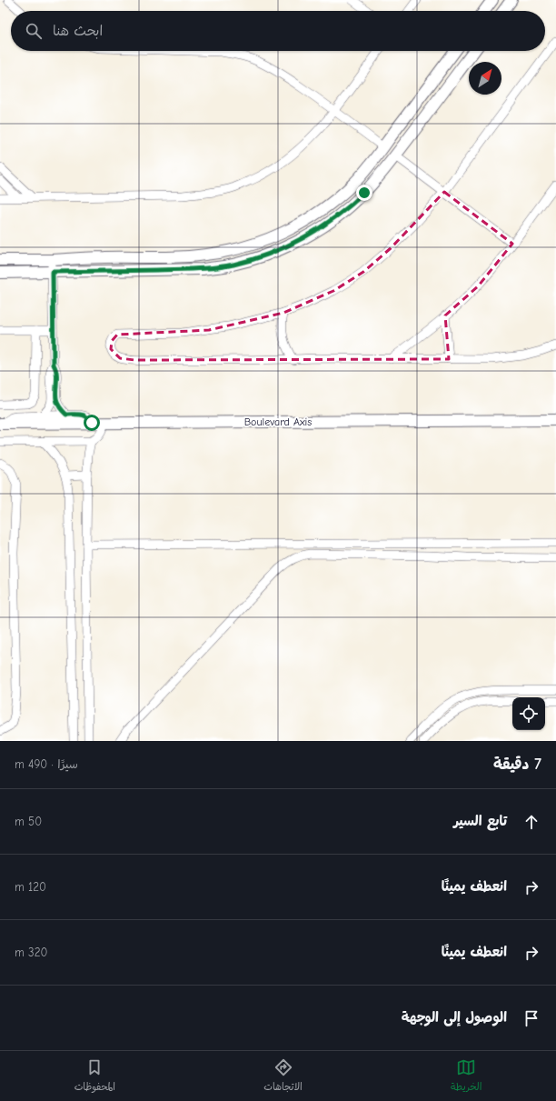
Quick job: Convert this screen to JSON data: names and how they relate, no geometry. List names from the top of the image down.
{
  "streets": {
    "street": ["Boulevard Axis"]
  },
  "north": "top right",
  "page": {
    "search": "ابحث هنا",
    "heading": ["7 دقيقة", "سيرًا · 490 m"],
    "list": [
      ["تابع السير", "50 m"],
      ["انعطف يمينًا", "120 m"],
      ["انعطف يمينًا", "320 m"],
      "الوصول إلى الوجهة"
    ],
    "nav": ["الخريطة", "الاتجاهات", "المحفوظات"]
  }
}
